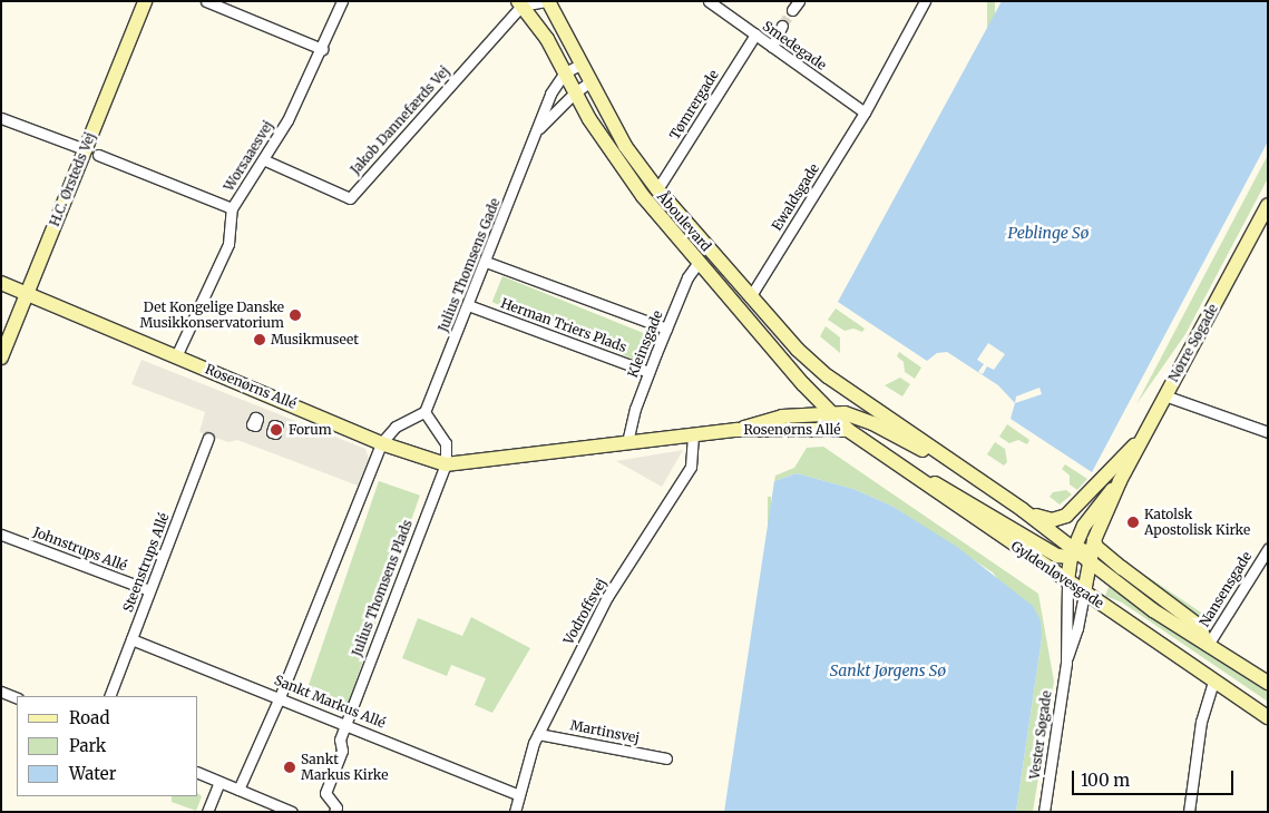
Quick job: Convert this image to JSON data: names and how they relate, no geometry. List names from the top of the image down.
{
  "streets": {
    "street": [
      "Smedegade",
      "Tømrergade",
      "Jakob Dannefærds Vej",
      "Worsaaesvej",
      "H.C. Ørsteds Vej",
      "Ewaldsgade",
      "Åboulevard",
      "Julius Thomsens Gade",
      "Herman Triers Plads",
      "Nørre Søgade",
      "Kleinsgade",
      "Rosenørns Allé",
      "Johnstrups Allé",
      "Steenstrups Allé",
      "Gyldenløvesgade",
      "Julius Thomsens Plads",
      "Nansensgade",
      "Vodroffsvej",
      "Sankt Markus Allé",
      "Martinsvej",
      "Vester Søgade"
    ]
  },
  "crossings": [
    ["Smedegade", "Tømrergade"],
    ["Smedegade", "Ewaldsgade"],
    ["Tømrergade", "Åboulevard"],
    ["Jakob Dannefærds Vej", "Worsaaesvej"],
    ["Jakob Dannefærds Vej", "Åboulevard"],
    ["Worsaaesvej", "Rosenørns Allé"],
    ["H.C. Ørsteds Vej", "Rosenørns Allé"],
    ["Ewaldsgade", "Åboulevard"],
    ["Åboulevard", "Julius Thomsens Gade"],
    ["Åboulevard", "Kleinsgade"],
    ["Åboulevard", "Rosenørns Allé"],
    ["Åboulevard", "Gyldenløvesgade"],
    ["Julius Thomsens Gade", "Herman Triers Plads"],
    ["Herman Triers Plads", "Kleinsgade"],
    ["Nørre Søgade", "Gyldenløvesgade"],
    ["Kleinsgade", "Rosenørns Allé"],
    ["Rosenørns Allé", "Gyldenløvesgade"],
    ["Rosenørns Allé", "Julius Thomsens Plads"],
    ["Rosenørns Allé", "Vodroffsvej"],
    ["Johnstrups Allé", "Steenstrups Allé"],
    ["Steenstrups Allé", "Sankt Markus Allé"],
    ["Gyldenløvesgade", "Nansensgade"],
    ["Gyldenløvesgade", "Vester Søgade"],
    ["Julius Thomsens Plads", "Sankt Markus Allé"],
    ["Vodroffsvej", "Sankt Markus Allé"],
    ["Vodroffsvej", "Martinsvej"]
  ],
  "water": ["Peblinge Sø", "Sankt Jørgens Sø"],
  "places": [
    "Det Kongelige Danske Musikkonservatorium",
    "Musikmuseet",
    "Forum",
    "Katolsk Apostolisk Kirke",
    "Sankt Markus Kirke"
  ],
  "legend": ["Road", "Park", "Water"],
  "scale_bar": "100 m"
}
